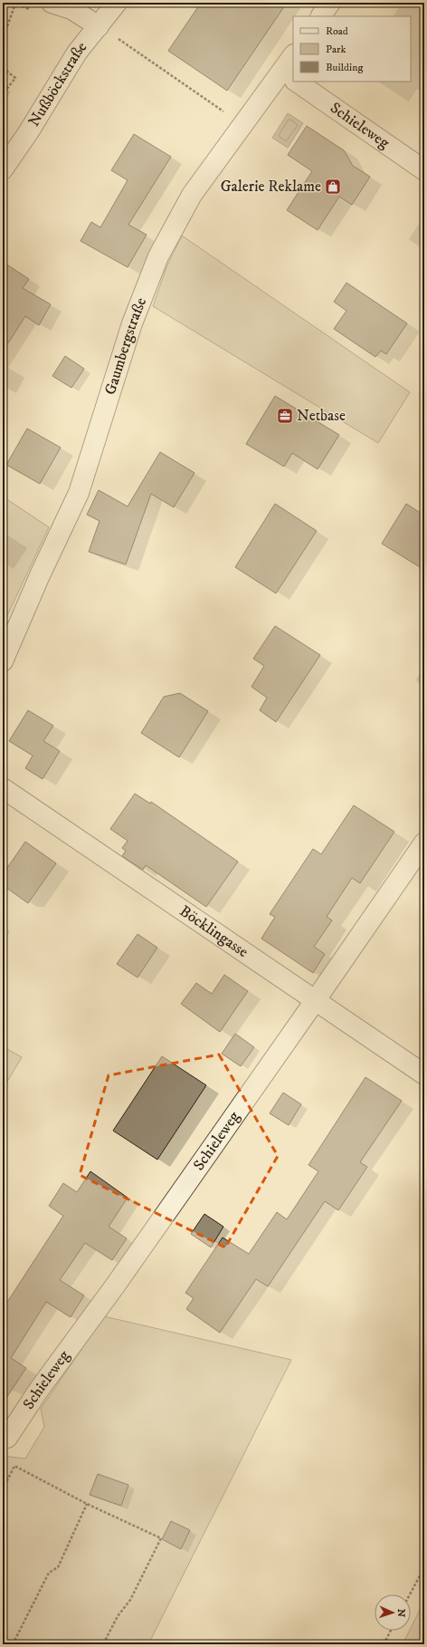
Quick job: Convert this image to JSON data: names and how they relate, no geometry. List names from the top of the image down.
{
  "streets": {
    "street": [
      "Nußböckstraße",
      "Schieleweg",
      "Gaumbergstraße",
      "Böcklingasse"
    ]
  },
  "crossings": [
    ["Schieleweg", "Böcklingasse"]
  ],
  "places": {
    "shop": ["Galerie Reklame"],
    "office": ["Netbase"]
  },
  "legend": ["Road", "Park", "Building"],
  "north": "right"
}
